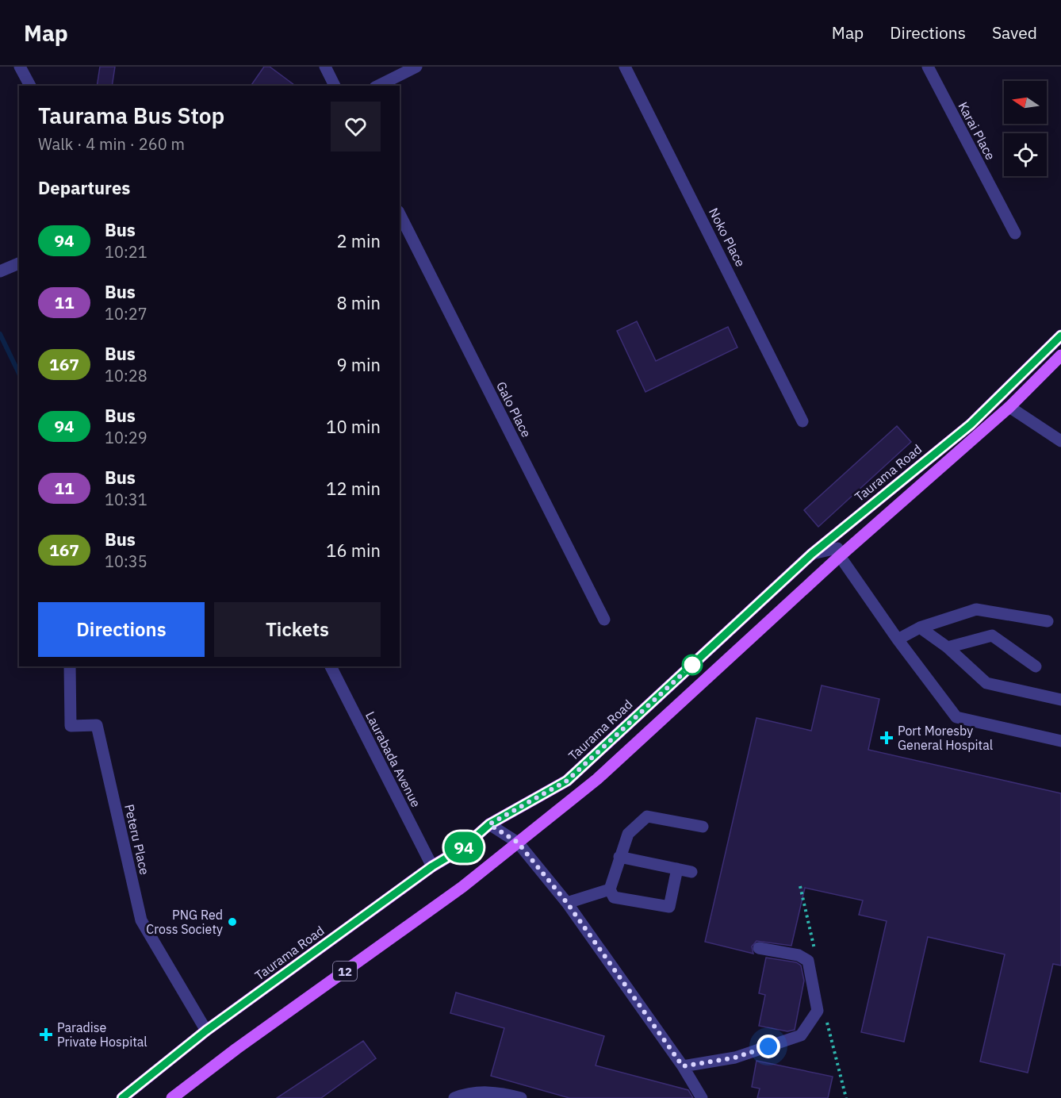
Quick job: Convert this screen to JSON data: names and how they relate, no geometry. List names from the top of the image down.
{
  "streets": {
    "main road": ["Taurama Road", "12"],
    "street": [
      "Karai Place",
      "Noko Place",
      "Galo Place",
      "Laurabada Avenue",
      "Peteru Place"
    ]
  },
  "crossings": [
    ["Taurama Road", "Laurabada Avenue"],
    ["Taurama Road", "Peteru Place"]
  ],
  "places": {
    "health": ["Port Moresby General Hospital", "Paradise Private Hospital"],
    "other": ["PNG Red Cross Society"]
  },
  "lines": ["bus line 94"],
  "north": "left",
  "page": {
    "header": "Map",
    "nav": ["Map", "Directions", "Saved"],
    "on_map": "94",
    "heading": [
      ["Taurama Bus Stop", "Walk · 4 min · 260 m"],
      "Departures"
    ],
    "list": [
      {
        "mark": "94",
        "name": "Bus",
        "note": "10:21",
        "value": "2 min"
      },
      {
        "mark": "11",
        "name": "Bus",
        "note": "10:27",
        "value": "8 min"
      },
      {
        "mark": "167",
        "name": "Bus",
        "note": "10:28",
        "value": "9 min"
      },
      {
        "mark": "94",
        "name": "Bus",
        "note": "10:29",
        "value": "10 min"
      },
      {
        "mark": "11",
        "name": "Bus",
        "note": "10:31",
        "value": "12 min"
      },
      {
        "mark": "167",
        "name": "Bus",
        "note": "10:35",
        "value": "16 min"
      }
    ],
    "buttons": ["Directions", "Tickets"]
  }
}
